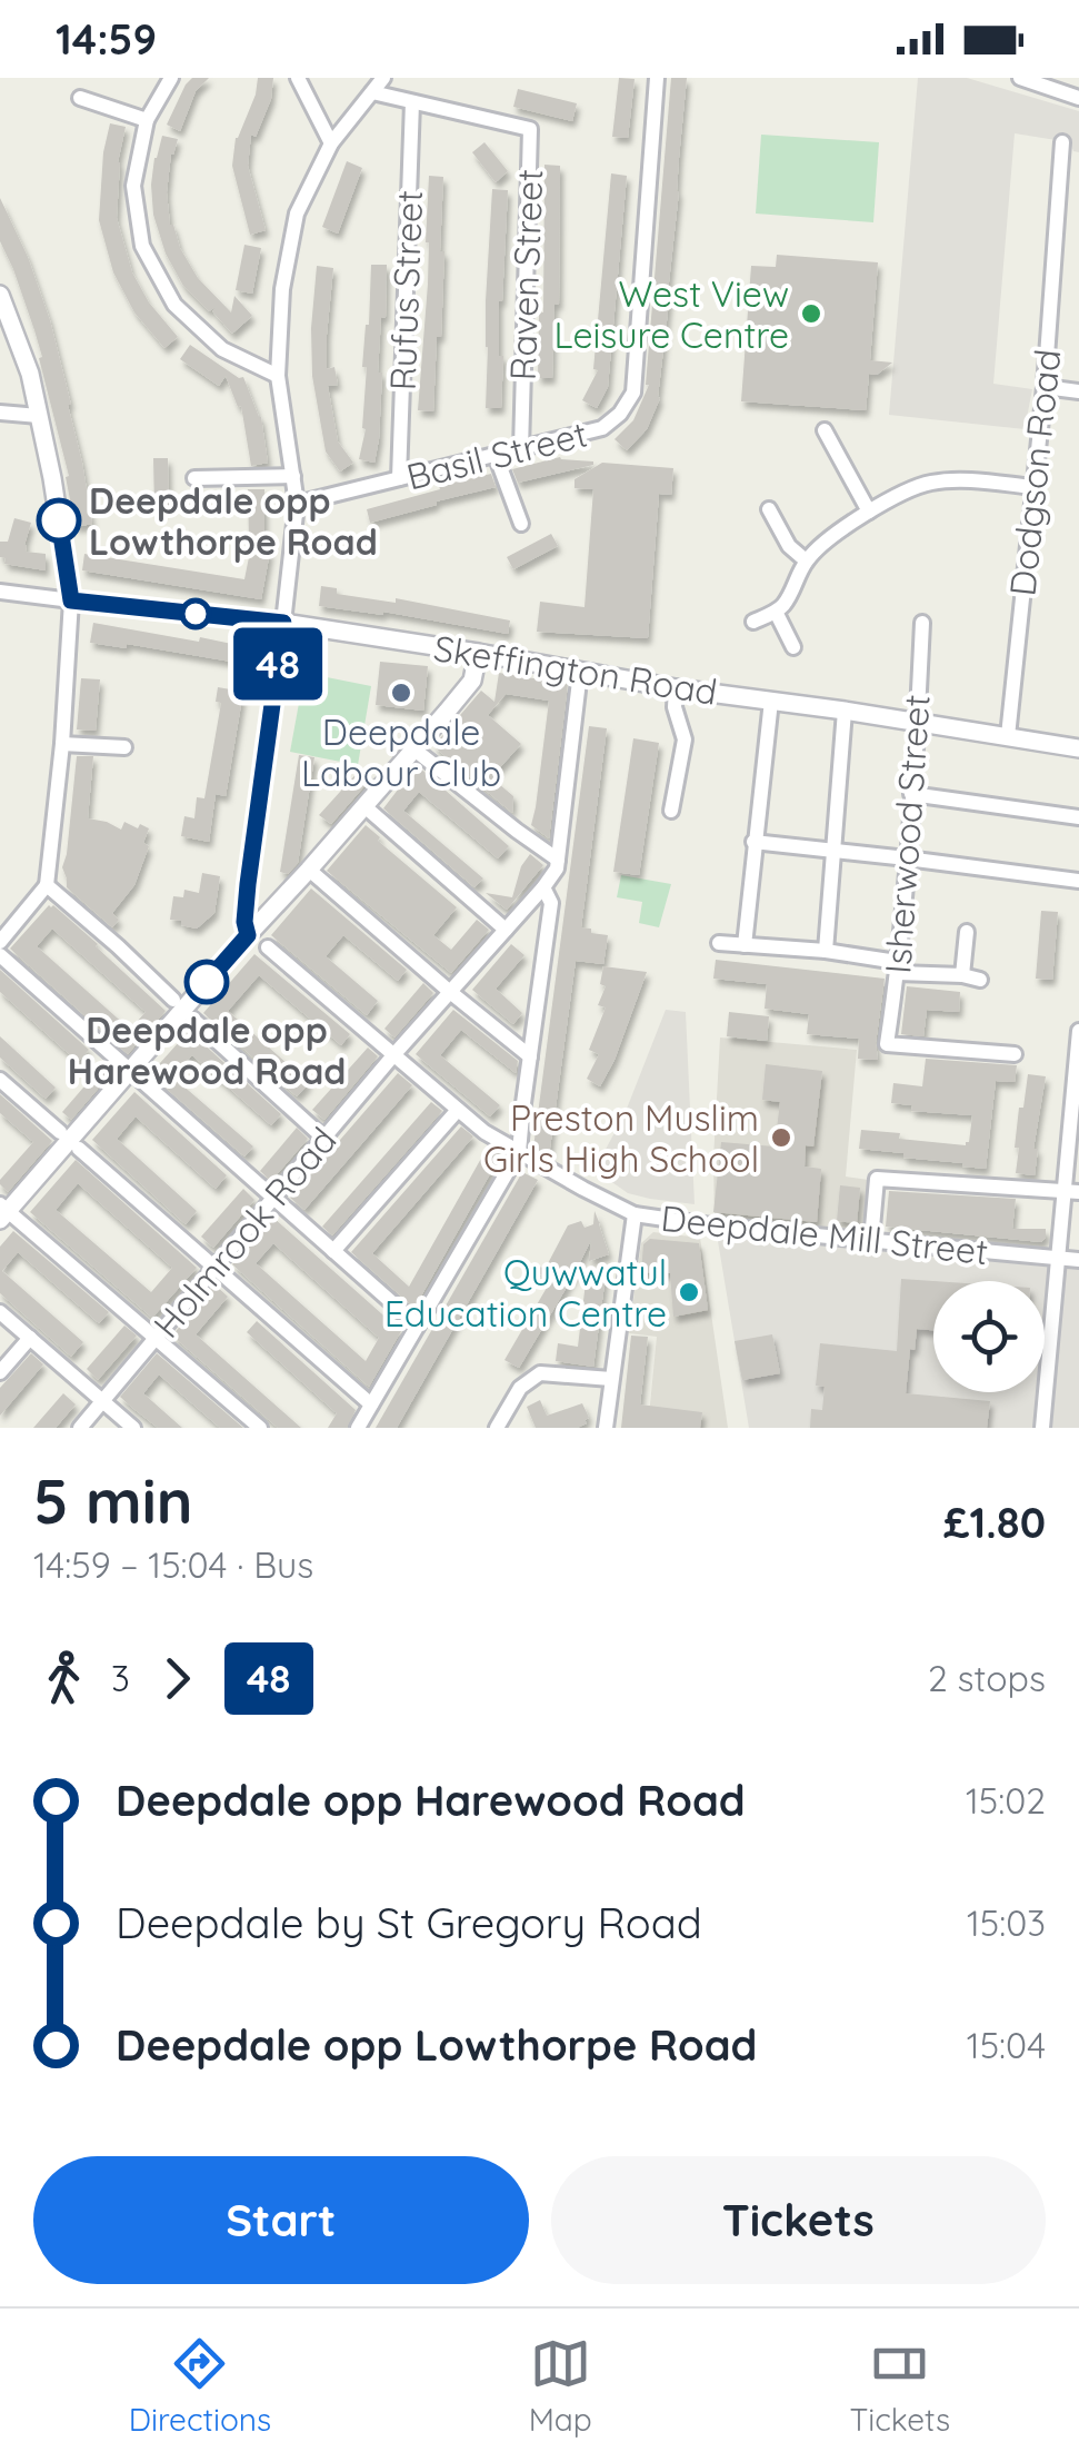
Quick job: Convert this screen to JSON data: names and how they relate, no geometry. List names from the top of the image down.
{
  "streets": {
    "street": [
      "Raven Street",
      "Rufus Street",
      "Basil Street",
      "Dodgson Road",
      "Skeffington Road",
      "Isherwood Street",
      "Holmrook Road",
      "Deepdale Mill Street"
    ]
  },
  "crossings": [
    ["Raven Street", "Rufus Street"],
    ["Raven Street", "Basil Street"],
    ["Rufus Street", "Basil Street"],
    ["Dodgson Road", "Skeffington Road"],
    ["Skeffington Road", "Isherwood Street"],
    ["Holmrook Road", "Deepdale Mill Street"]
  ],
  "places": [
    "West View Leisure Centre",
    "Deepdale opp Lowthorpe Road",
    "Deepdale Labour Club",
    "Deepdale opp Harewood Road",
    "Preston Muslim Girls High School",
    "Quwwatul Education Centre"
  ],
  "lines": ["bus line 48"],
  "page": {
    "status": "14:59",
    "on_map": "48",
    "heading": ["5 min", "14:59 – 15:04 · Bus", "£1.80"],
    "legs": ["3", "48", "2 stops"],
    "list": [
      {
        "name": "Deepdale opp Harewood Road",
        "value": "15:02"
      },
      {
        "name": "Deepdale by St Gregory Road",
        "value": "15:03"
      },
      {
        "name": "Deepdale opp Lowthorpe Road",
        "value": "15:04"
      }
    ],
    "buttons": ["Start", "Tickets"],
    "tabs": ["Directions", "Map", "Tickets"]
  }
}
